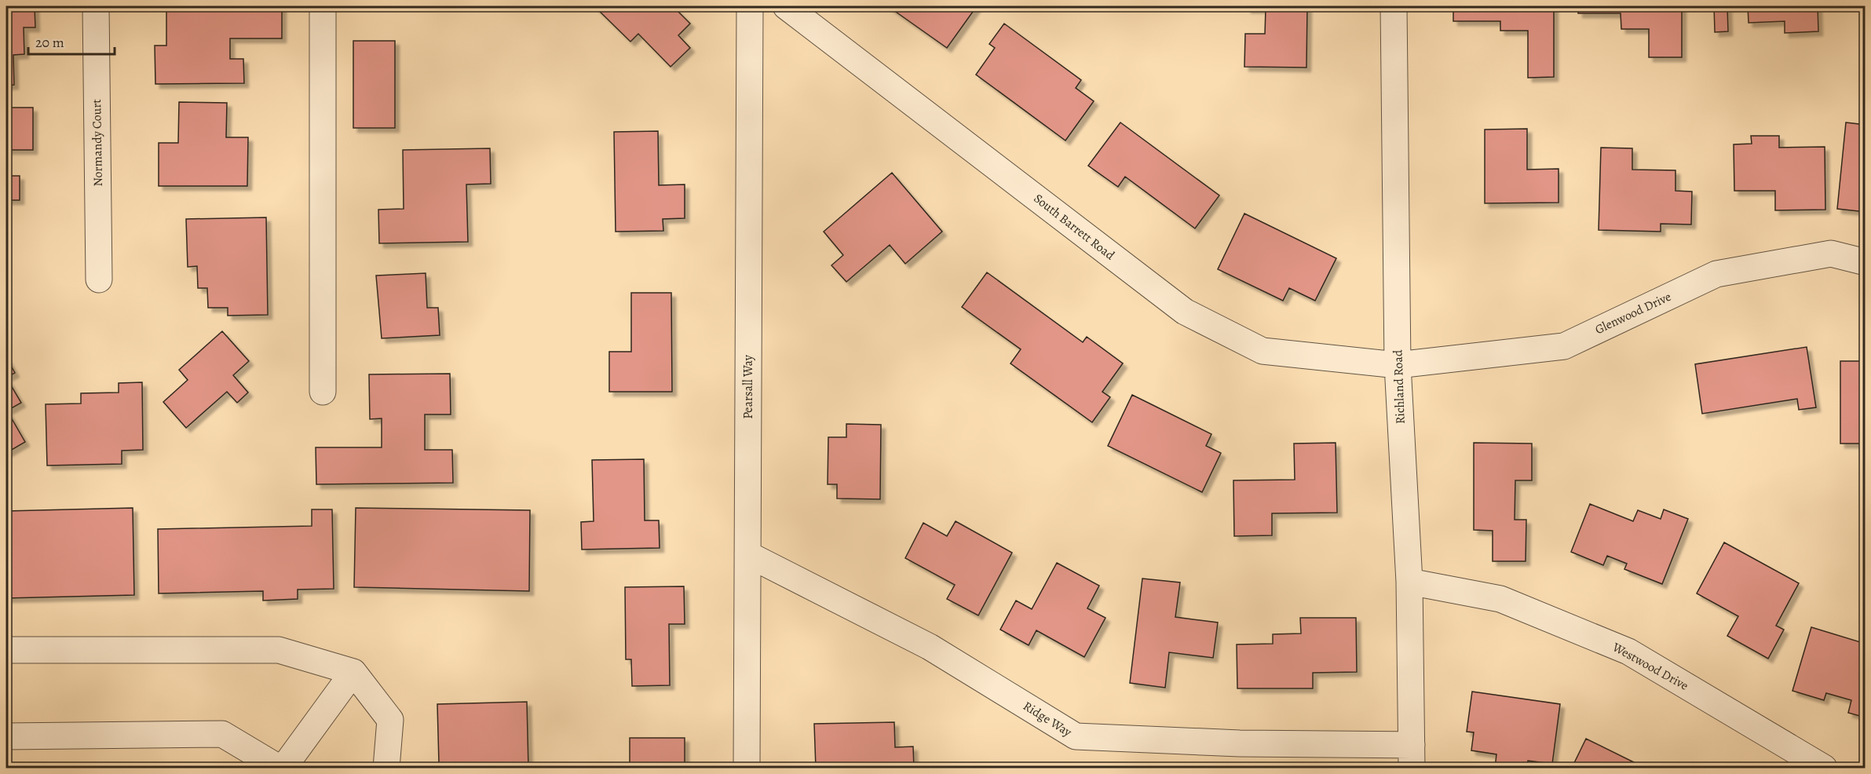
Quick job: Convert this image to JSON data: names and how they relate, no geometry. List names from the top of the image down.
{
  "streets": {
    "street": [
      "Normandy Court",
      "South Barrett Road",
      "Glenwood Drive",
      "Pearsall Way",
      "Richland Road",
      "Westwood Drive",
      "Ridge Way"
    ]
  },
  "crossings": [
    ["South Barrett Road", "Glenwood Drive"],
    ["South Barrett Road", "Richland Road"],
    ["Glenwood Drive", "Richland Road"],
    ["Pearsall Way", "Ridge Way"],
    ["Richland Road", "Westwood Drive"],
    ["Richland Road", "Ridge Way"]
  ],
  "scale_bar": "20 m"
}
